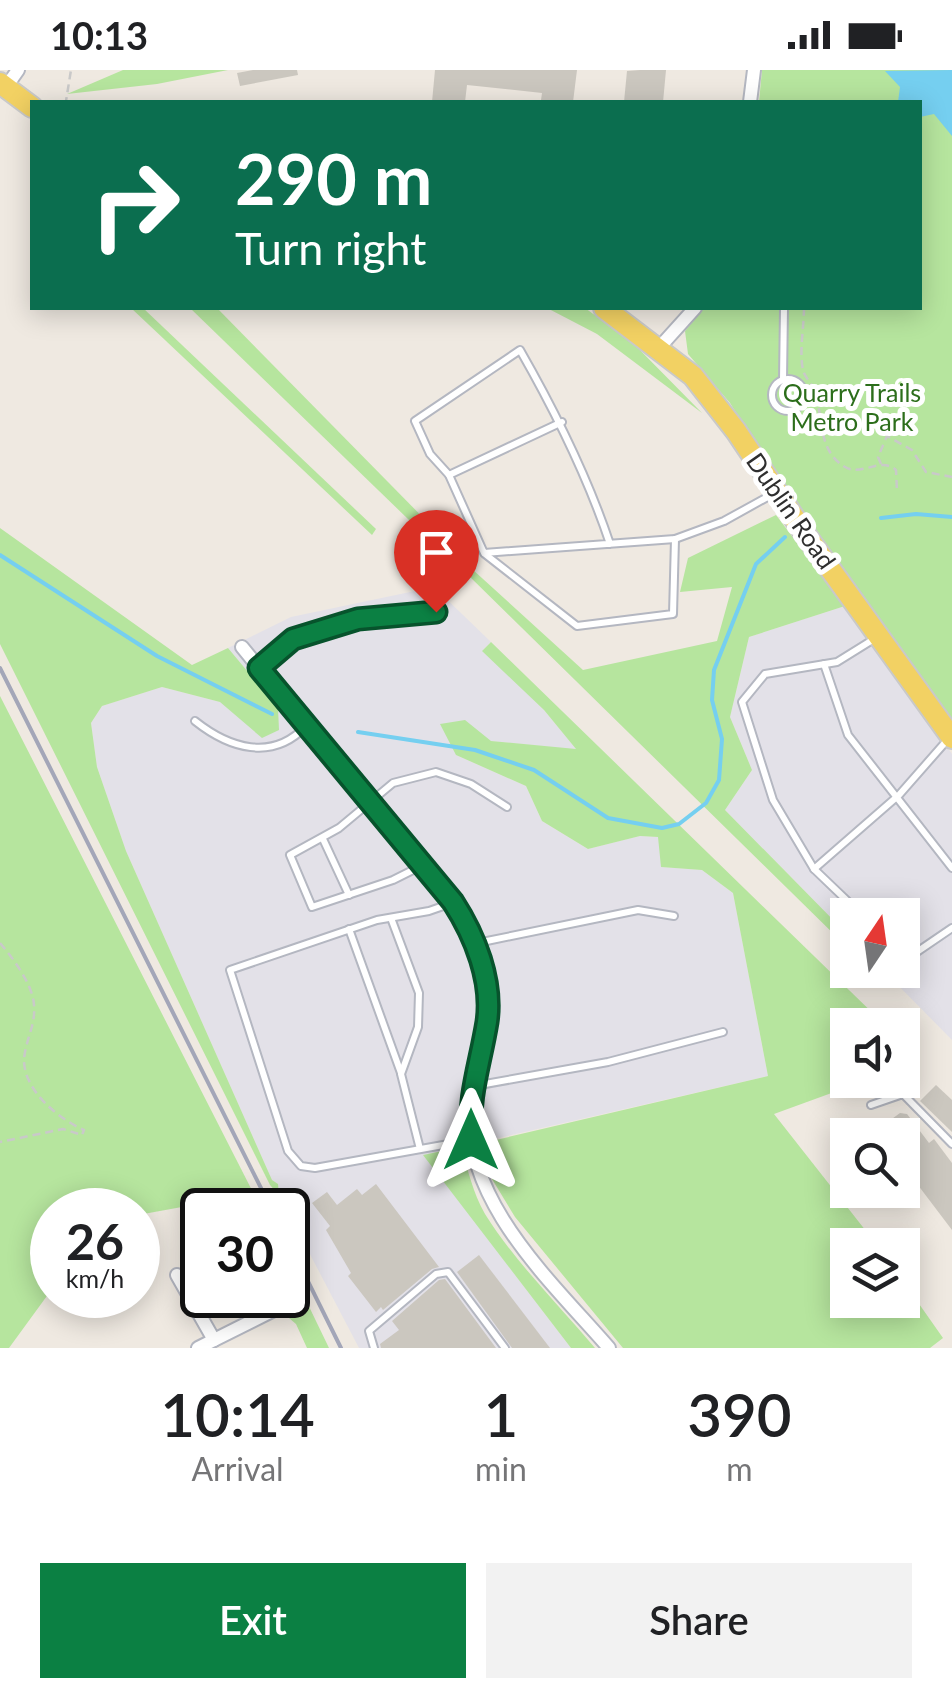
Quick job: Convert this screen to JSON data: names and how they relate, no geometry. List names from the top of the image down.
{
  "streets": {
    "main road": ["Dublin Road"]
  },
  "parks": ["Quarry Trails Metro Park"],
  "north": "top",
  "page": {
    "status": "10:13",
    "turn": ["290 m", "Turn right"],
    "speed": "26 km/h",
    "limit": "30",
    "eta": [
      "10:14",
      "Arrival",
      "1",
      "min",
      "390",
      "m"
    ],
    "buttons": ["Exit", "Share"]
  }
}
